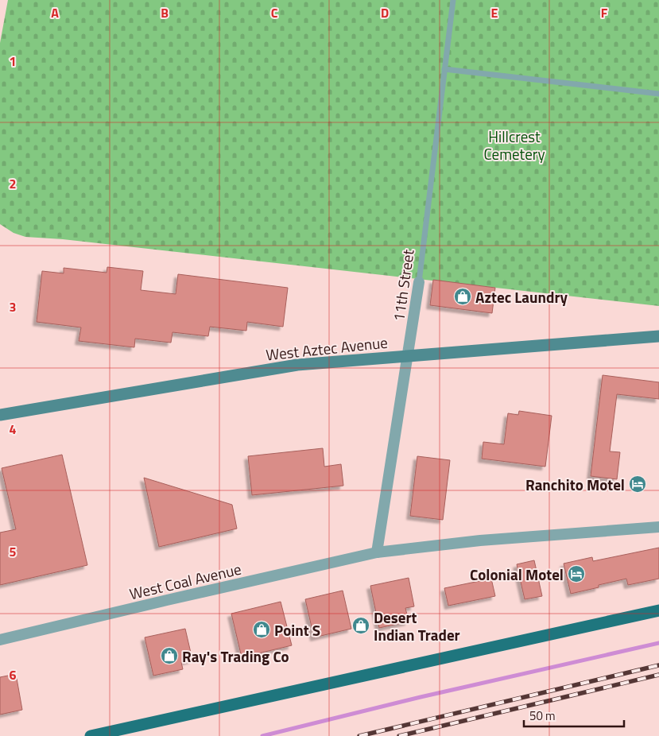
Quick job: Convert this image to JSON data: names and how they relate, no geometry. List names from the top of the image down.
{
  "streets": {
    "main road": ["West Aztec Avenue"],
    "street": ["11th Street", "West Coal Avenue"]
  },
  "crossings": [
    ["11th Street", "West Aztec Avenue"],
    ["11th Street", "West Coal Avenue"]
  ],
  "parks": ["Hillcrest Cemetery"],
  "places": {
    "shop": [
      "Aztec Laundry",
      "Desert Indian Trader",
      "Point S",
      "Ray's Trading Co"
    ],
    "hotel": ["Ranchito Motel", "Colonial Motel"]
  },
  "scale_bar": "50 m",
  "grid": {
    "columns": [
      "A",
      "B",
      "C",
      "D",
      "E",
      "F"
    ],
    "rows": [
      "1",
      "2",
      "3",
      "4",
      "5",
      "6"
    ]
  }
}
